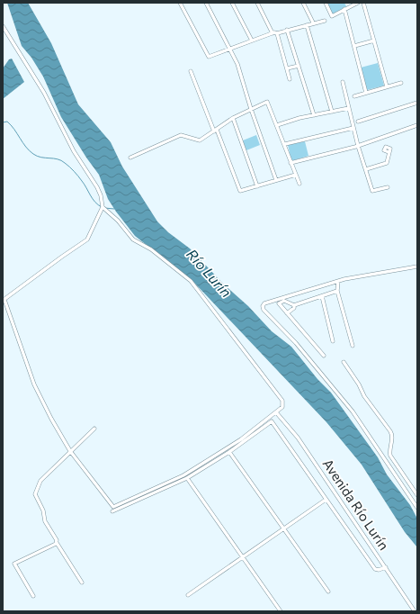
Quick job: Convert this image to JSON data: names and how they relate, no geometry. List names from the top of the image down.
{
  "streets": {
    "street": ["Avenida Río Lurín"]
  },
  "water": ["Río Lurín"]
}
